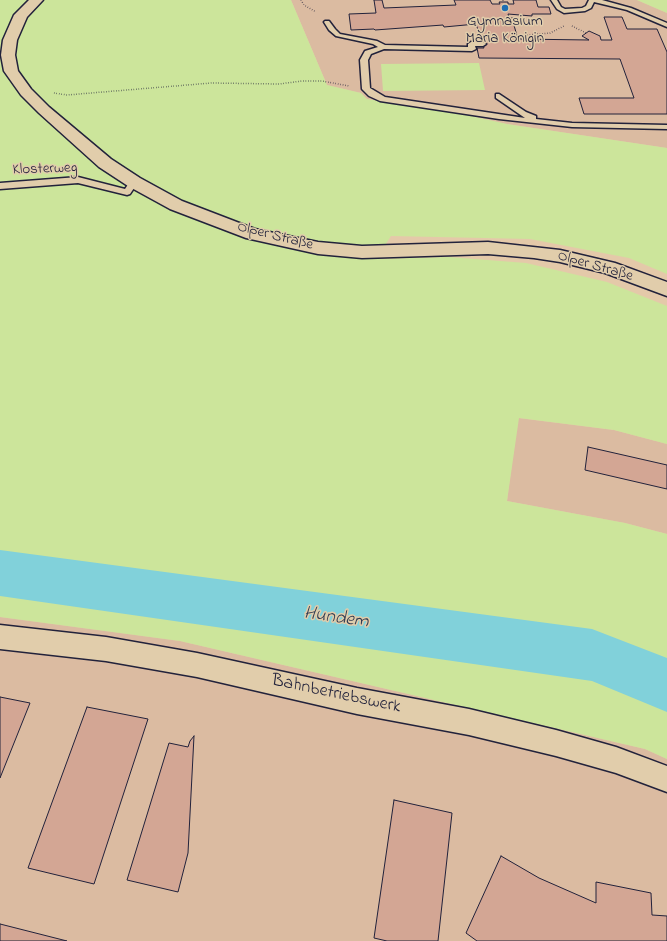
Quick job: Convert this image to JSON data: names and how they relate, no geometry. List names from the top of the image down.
{
  "streets": {
    "main road": ["Olper Straße"],
    "street": ["Bahnbetriebswerk"],
    "lane": ["Klosterweg"]
  },
  "crossings": [
    ["Klosterweg", "Olper Straße"]
  ],
  "water": ["Hundem"],
  "places": ["Gymnasium Maria Königin"]
}
